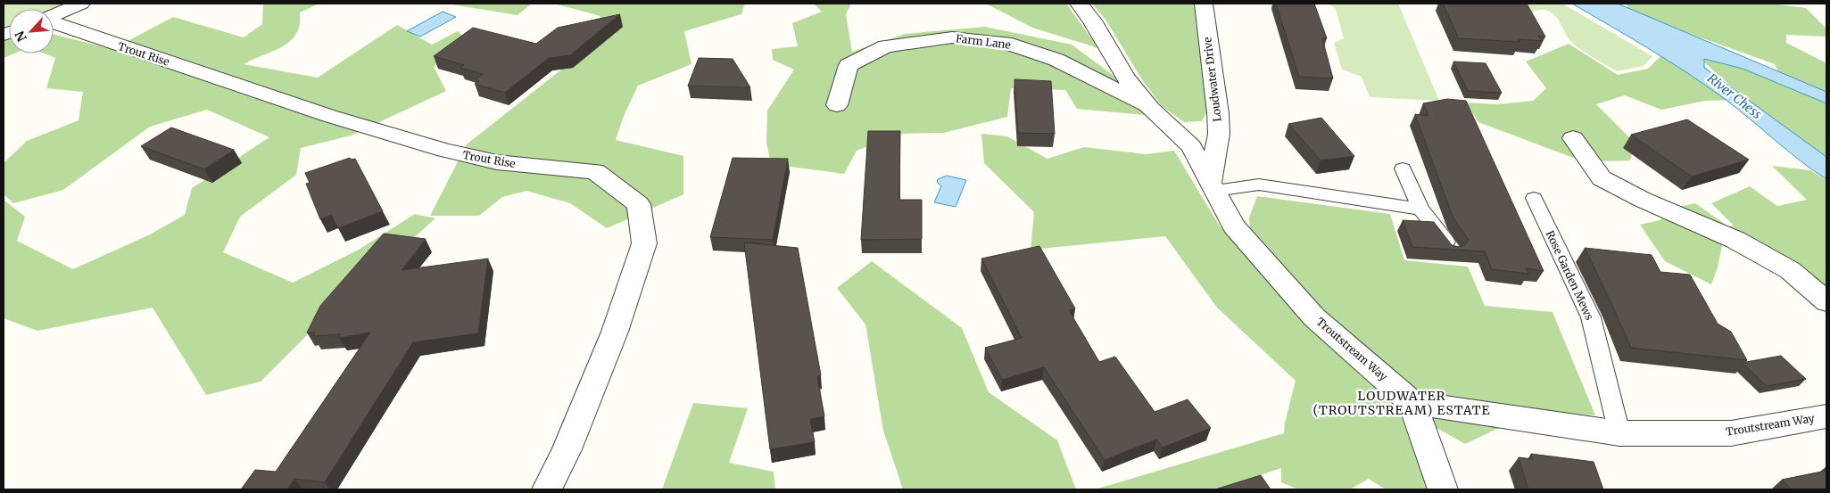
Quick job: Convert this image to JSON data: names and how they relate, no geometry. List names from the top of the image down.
{
  "streets": {
    "street": [
      "Farm Lane",
      "Trout Rise",
      "Loudwater Drive",
      "Troutstream Way"
    ],
    "lane": ["Rose Garden Mews"]
  },
  "crossings": [
    ["Farm Lane", "Troutstream Way"],
    ["Loudwater Drive", "Troutstream Way"],
    ["Rose Garden Mews", "Troutstream Way"]
  ],
  "districts": ["LOUDWATER (TROUTSTREAM) ESTATE"],
  "water": ["River Chess"],
  "north": "bottom left"
}
